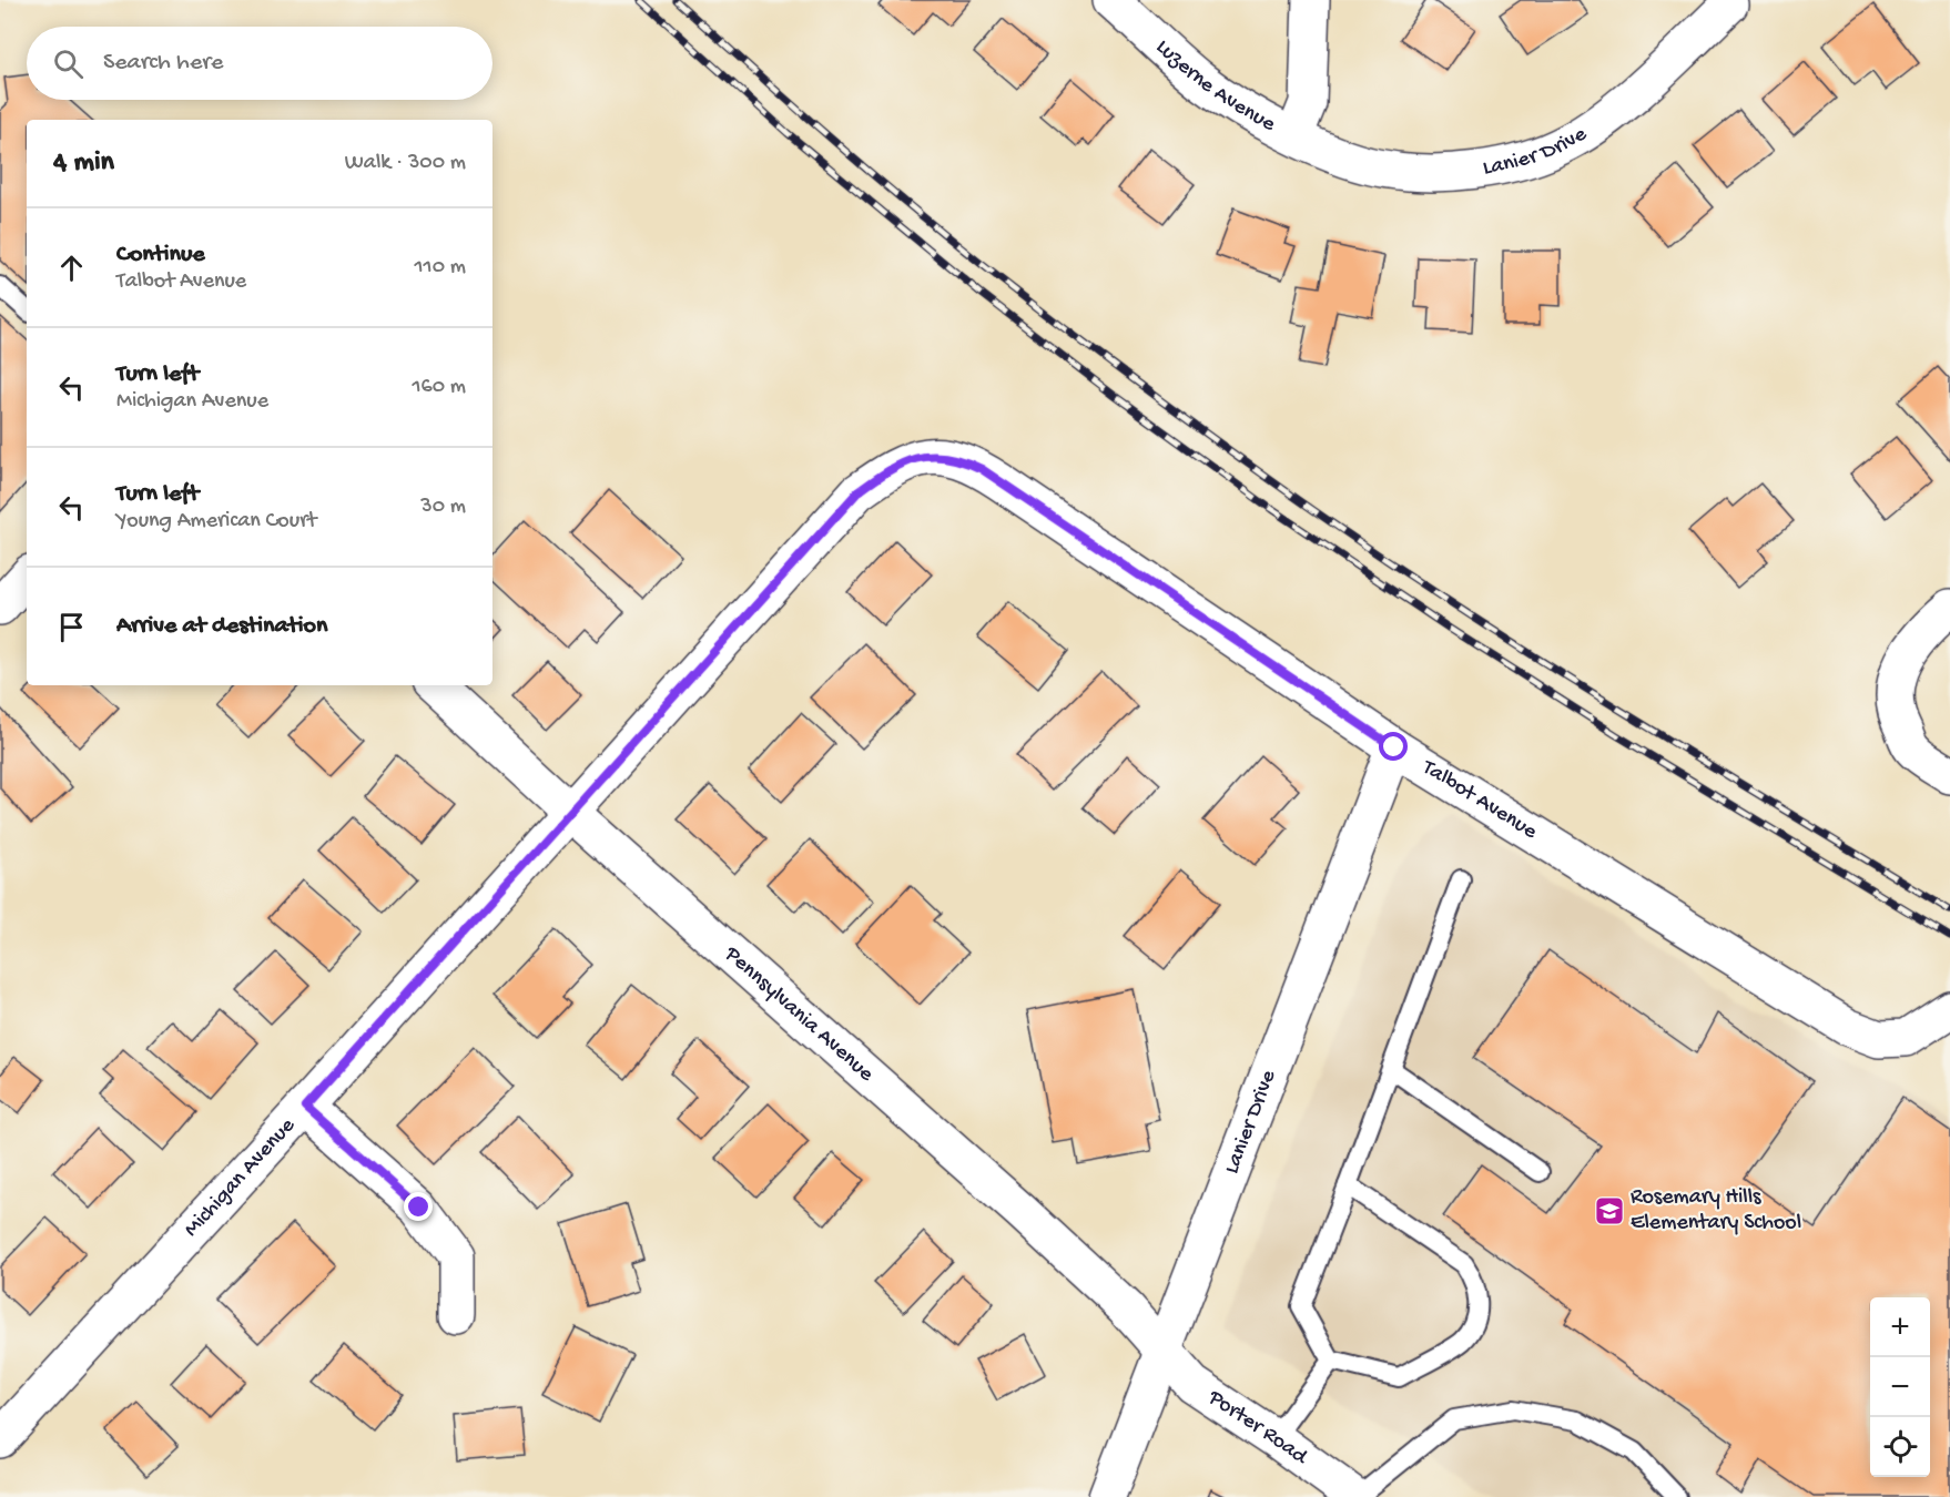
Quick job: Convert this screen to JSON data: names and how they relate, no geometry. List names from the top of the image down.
{
  "streets": {
    "street": [
      "Luzerne Avenue",
      "Lanier Drive",
      "Talbot Avenue",
      "Pennsylvania Avenue",
      "Michigan Avenue",
      "Porter Road"
    ]
  },
  "crossings": [
    ["Luzerne Avenue", "Lanier Drive"],
    ["Lanier Drive", "Talbot Avenue"],
    ["Lanier Drive", "Pennsylvania Avenue"],
    ["Lanier Drive", "Porter Road"],
    ["Talbot Avenue", "Michigan Avenue"],
    ["Pennsylvania Avenue", "Michigan Avenue"],
    ["Pennsylvania Avenue", "Porter Road"]
  ],
  "places": {
    "school or university": ["Rosemary Hills Elementary School"]
  },
  "page": {
    "search": "Search here",
    "heading": ["4 min", "Walk · 300 m"],
    "list": [
      ["Continue", "Talbot Avenue", "110 m"],
      ["Turn left", "Michigan Avenue", "160 m"],
      ["Turn left", "Young American Court", "30 m"],
      "Arrive at destination"
    ],
    "map_buttons": ["+", "−"]
  }
}
